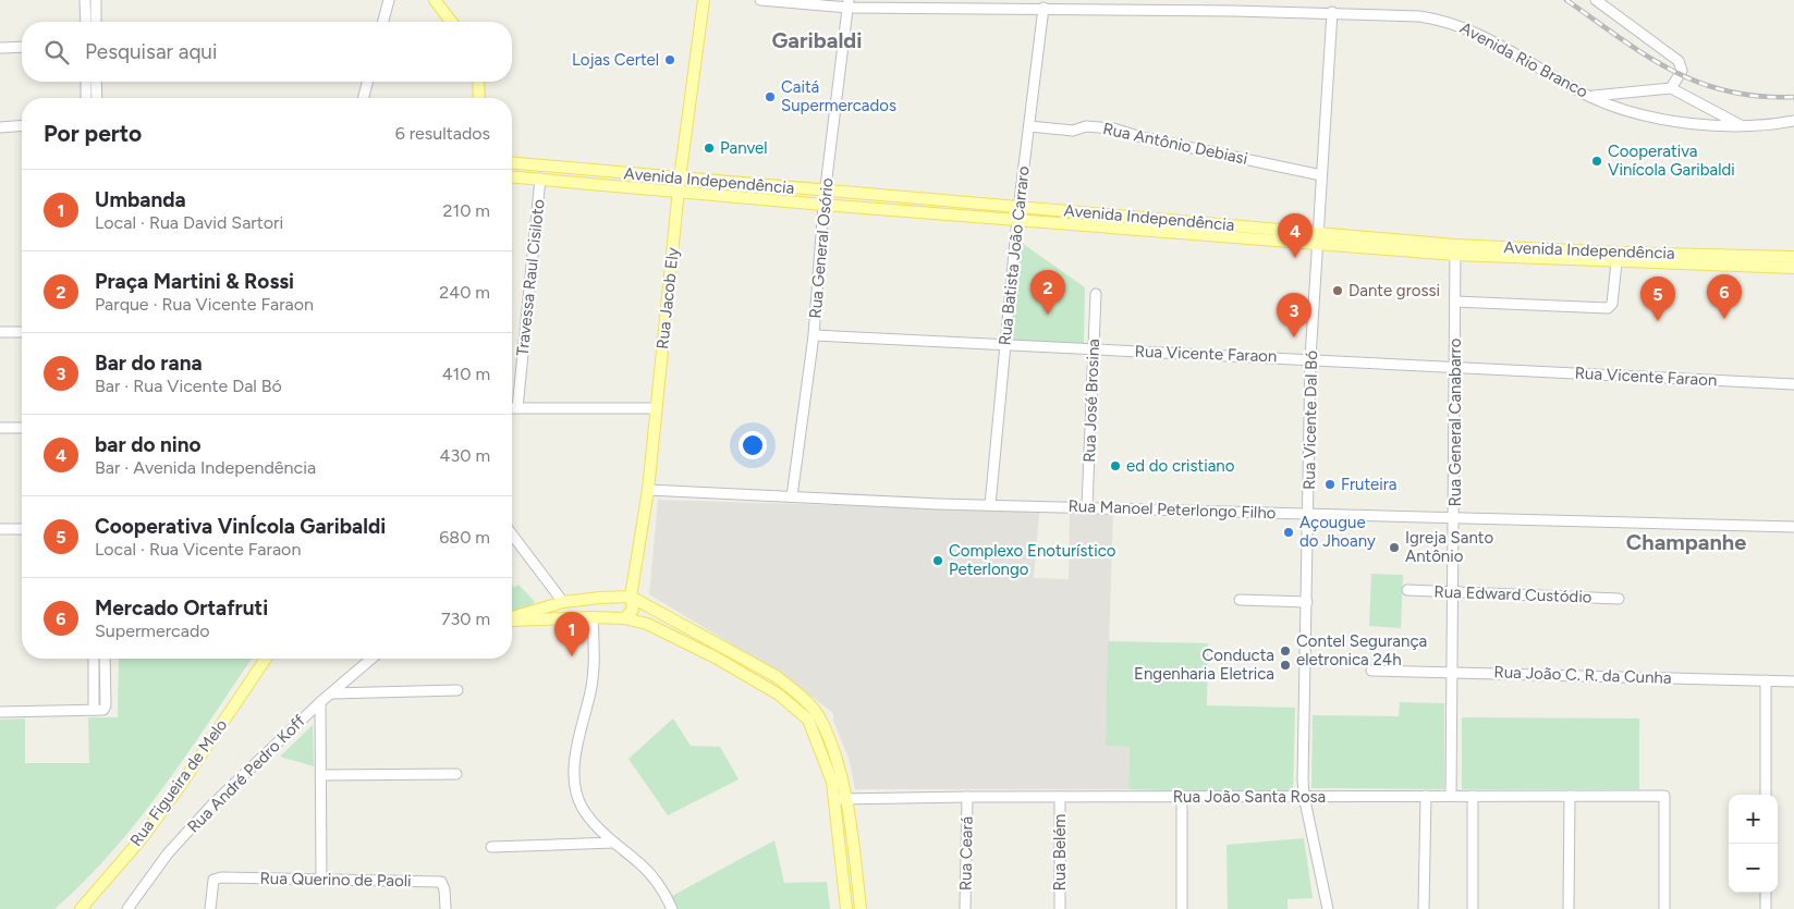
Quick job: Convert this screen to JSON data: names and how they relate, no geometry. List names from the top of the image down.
{
  "streets": {
    "main road": ["Avenida Independência", "Rua Jacob Ely", "Rua Figueira de Melo"],
    "street": [
      "Avenida Rio Branco",
      "Rua Antônio Debiasi",
      "Rua General Osório",
      "Rua Batista João Carraro",
      "Travessa Raul Cisiloto",
      "Rua Vicente Faraon",
      "Rua José Brosina",
      "Rua Vicente Dal Bó",
      "Rua General Canabarro",
      "Rua Manoel Peterlongo Filho",
      "Rua Edward Custódio",
      "Rua João C. R. da Cunha",
      "Rua André Pedro Koff",
      "Rua João Santa Rosa",
      "Rua Belém",
      "Rua Ceará",
      "Rua Querino de Paoli"
    ]
  },
  "crossings": [
    ["Avenida Rio Branco", "Rua General Osório"],
    ["Avenida Rio Branco", "Rua Batista João Carraro"],
    ["Avenida Rio Branco", "Rua Vicente Dal Bó"],
    ["Rua Antônio Debiasi", "Rua Batista João Carraro"],
    ["Rua Antônio Debiasi", "Rua Vicente Dal Bó"],
    ["Avenida Independência", "Rua General Osório"],
    ["Avenida Independência", "Rua Batista João Carraro"],
    ["Avenida Independência", "Travessa Raul Cisiloto"],
    ["Avenida Independência", "Rua Jacob Ely"],
    ["Avenida Independência", "Rua Vicente Dal Bó"],
    ["Avenida Independência", "Rua General Canabarro"],
    ["Rua General Osório", "Rua Vicente Faraon"],
    ["Rua General Osório", "Rua Manoel Peterlongo Filho"],
    ["Rua Batista João Carraro", "Rua Vicente Faraon"],
    ["Rua Batista João Carraro", "Rua Manoel Peterlongo Filho"],
    ["Rua Jacob Ely", "Rua Manoel Peterlongo Filho"],
    ["Rua Vicente Faraon", "Rua José Brosina"],
    ["Rua Vicente Faraon", "Rua Vicente Dal Bó"],
    ["Rua Vicente Faraon", "Rua General Canabarro"],
    ["Rua José Brosina", "Rua Manoel Peterlongo Filho"],
    ["Rua Vicente Dal Bó", "Rua Manoel Peterlongo Filho"],
    ["Rua Vicente Dal Bó", "Rua João Santa Rosa"],
    ["Rua General Canabarro", "Rua Manoel Peterlongo Filho"],
    ["Rua General Canabarro", "Rua Edward Custódio"],
    ["Rua General Canabarro", "Rua João C. R. da Cunha"],
    ["Rua General Canabarro", "Rua João Santa Rosa"],
    ["Rua João Santa Rosa", "Rua Belém"],
    ["Rua João Santa Rosa", "Rua Ceará"]
  ],
  "districts": ["Garibaldi", "Champanhe"],
  "places": [
    "Lojas Certel",
    "Caitá Supermercados",
    "Panvel",
    "Cooperativa Vinícola Garibaldi",
    "Dante grossi",
    "ed do cristiano",
    "Fruteira",
    "Açougue do Jhoany",
    "Igreja Santo Antônio",
    "Complexo Enoturístico Peterlongo",
    "Contel Segurança eletronica 24h",
    "Conducta Engenharia Eletrica"
  ],
  "page": {
    "search": "Pesquisar aqui",
    "heading": ["Por perto", "6 resultados"],
    "list": [
      {
        "mark": "1",
        "name": "Umbanda",
        "note": "Local · Rua David Sartori",
        "value": "210 m"
      },
      {
        "mark": "2",
        "name": "Praça Martini & Rossi",
        "note": "Parque · Rua Vicente Faraon",
        "value": "240 m"
      },
      {
        "mark": "3",
        "name": "Bar do rana",
        "note": "Bar · Rua Vicente Dal Bó",
        "value": "410 m"
      },
      {
        "mark": "4",
        "name": "bar do nino",
        "note": "Bar · Avenida Independência",
        "value": "430 m"
      },
      {
        "mark": "5",
        "name": "Cooperativa VinÍcola Garibaldi",
        "note": "Local · Rua Vicente Faraon",
        "value": "680 m"
      },
      {
        "mark": "6",
        "name": "Mercado Ortafruti",
        "note": "Supermercado",
        "value": "730 m"
      }
    ],
    "pins": [
      "4",
      "2",
      "6",
      "5",
      "3",
      "1"
    ],
    "map_buttons": ["+", "−"]
  }
}
